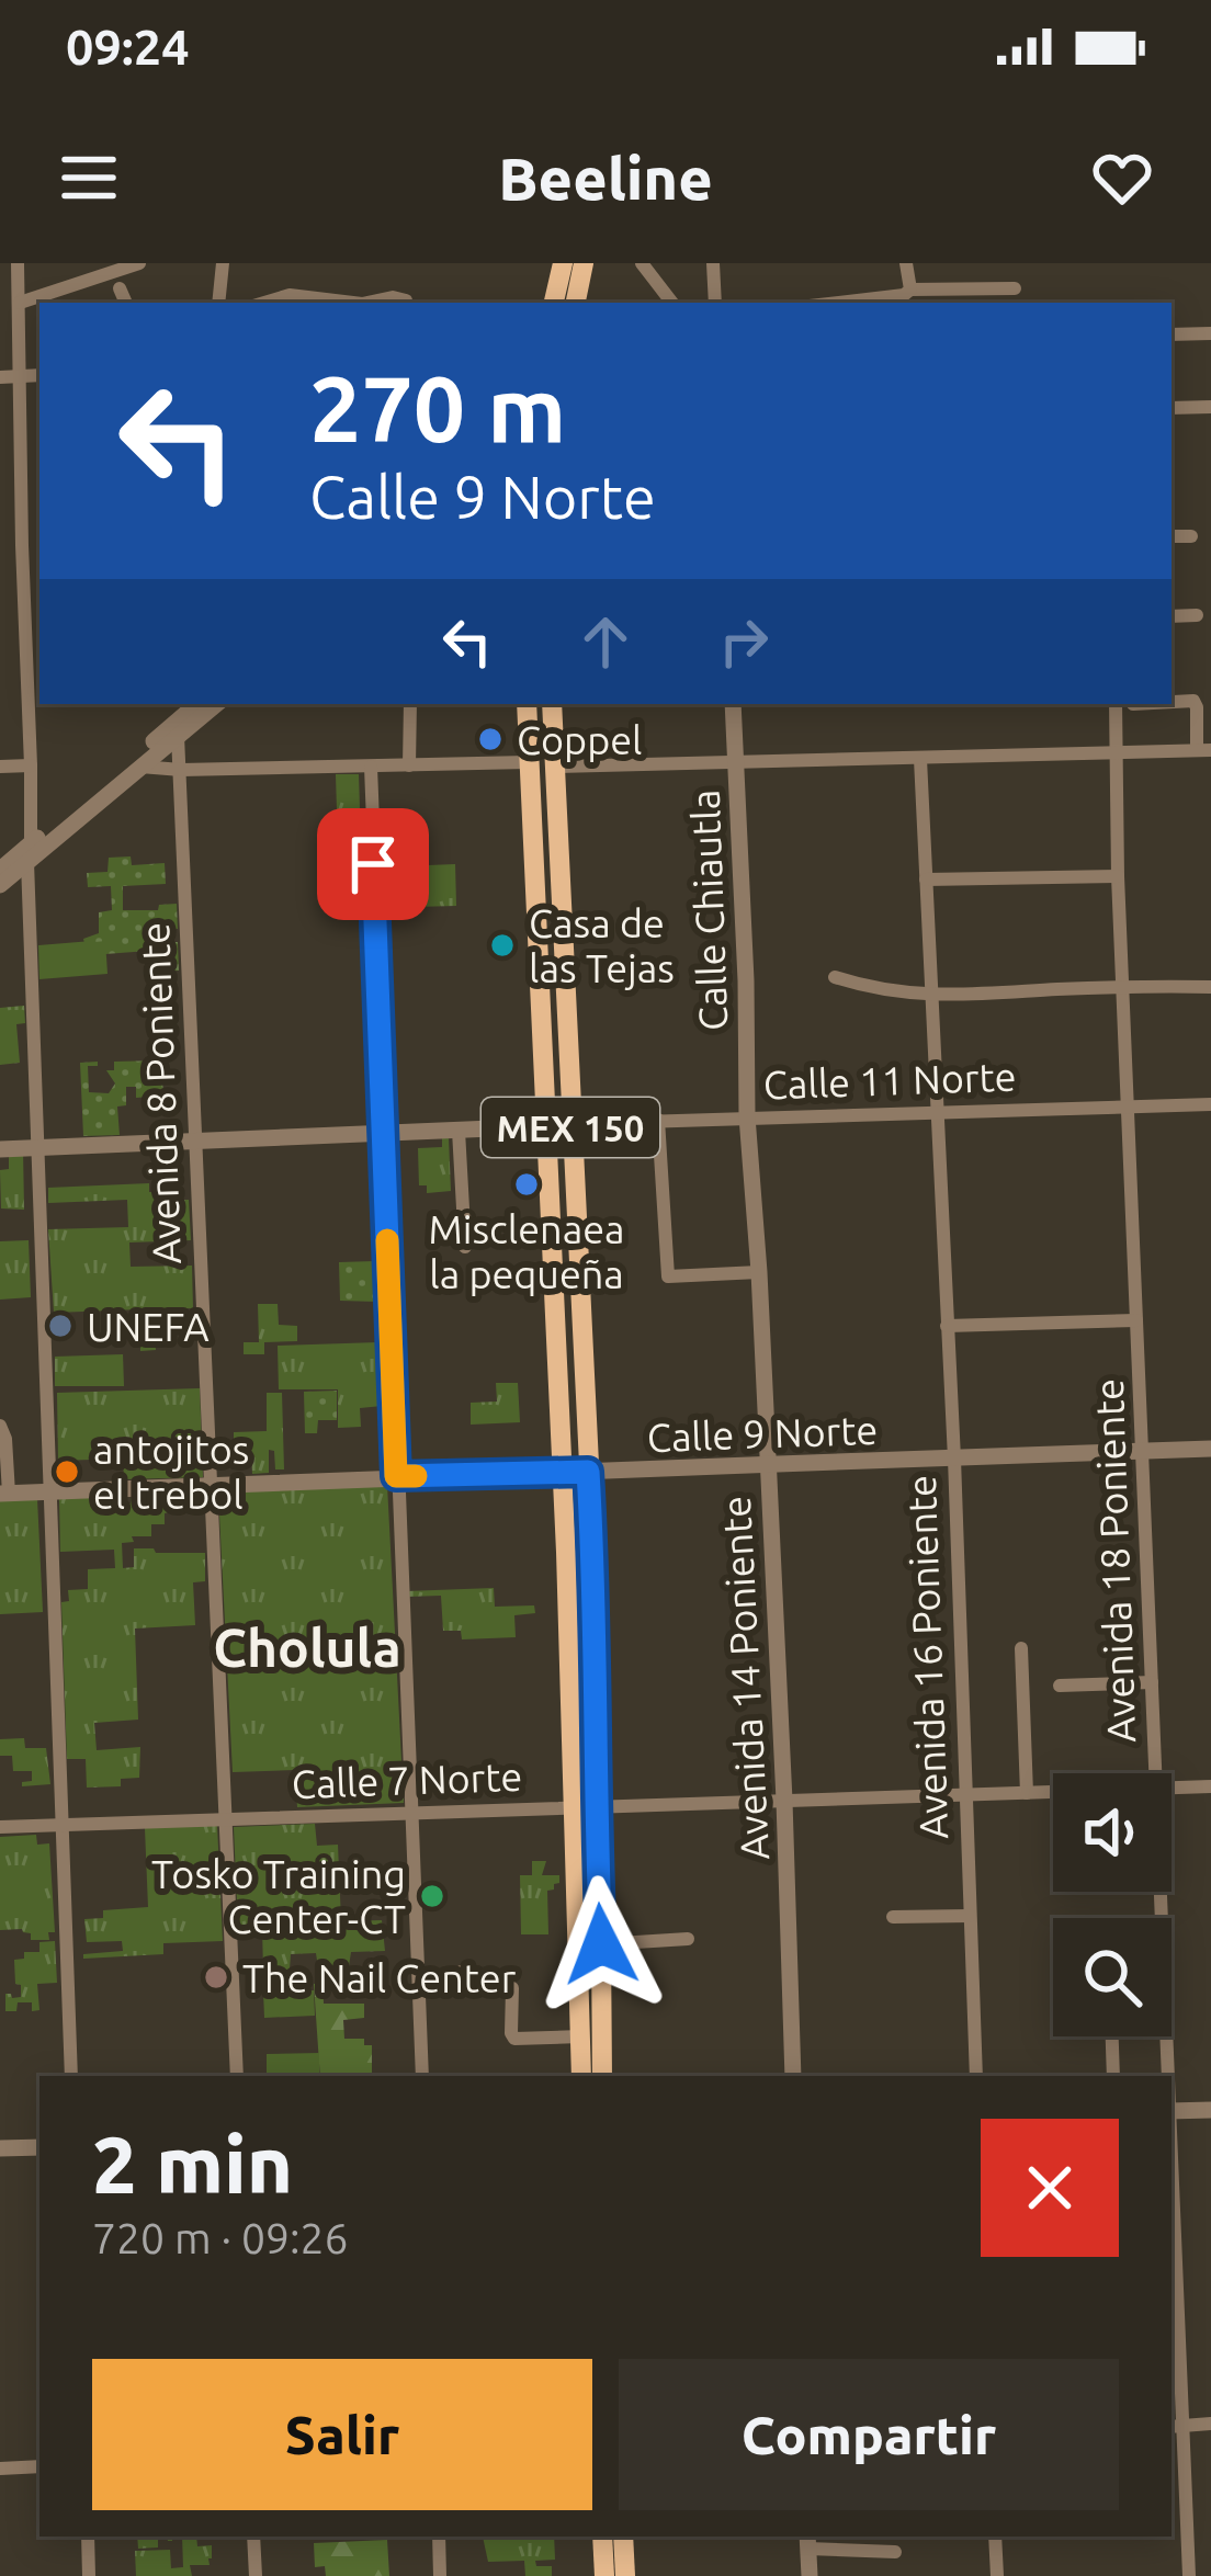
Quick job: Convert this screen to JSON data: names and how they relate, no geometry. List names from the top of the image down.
{
  "streets": {
    "main road": ["MEX 150"],
    "street": [
      "Calle Chiautla",
      "Calle 11 Norte",
      "Avenida 8 Poniente",
      "Calle 9 Norte",
      "Avenida 18 Poniente",
      "Avenida 16 Poniente",
      "Avenida 14 Poniente",
      "Calle 7 Norte"
    ]
  },
  "crossings": [
    ["Calle Chiautla", "Calle 11 Norte"],
    ["Calle Chiautla", "Avenida 14 Poniente"],
    ["Calle 11 Norte", "MEX 150"],
    ["Calle 11 Norte", "Avenida 18 Poniente"],
    ["Calle 11 Norte", "Avenida 16 Poniente"],
    ["Calle 11 Norte", "Avenida 14 Poniente"],
    ["Avenida 8 Poniente", "Calle 9 Norte"],
    ["Avenida 8 Poniente", "Calle 7 Norte"],
    ["MEX 150", "Calle 9 Norte"],
    ["MEX 150", "Calle 7 Norte"],
    ["Calle 9 Norte", "Avenida 18 Poniente"],
    ["Calle 9 Norte", "Avenida 16 Poniente"],
    ["Calle 9 Norte", "Avenida 14 Poniente"],
    ["Avenida 16 Poniente", "Calle 7 Norte"],
    ["Avenida 14 Poniente", "Calle 7 Norte"]
  ],
  "districts": ["Cholula"],
  "places": [
    "Coppel",
    "Casa de las Tejas",
    "Misclenaea la pequeña",
    "UNEFA",
    "antojitos el trebol",
    "Tosko Training Center-CT",
    "The Nail Center"
  ],
  "page": {
    "status": "09:24",
    "header": "Beeline",
    "turn": ["270 m", "Calle 9 Norte"],
    "heading": ["2 min", "720 m · 09:26"],
    "buttons": ["Salir", "Compartir"]
  }
}
